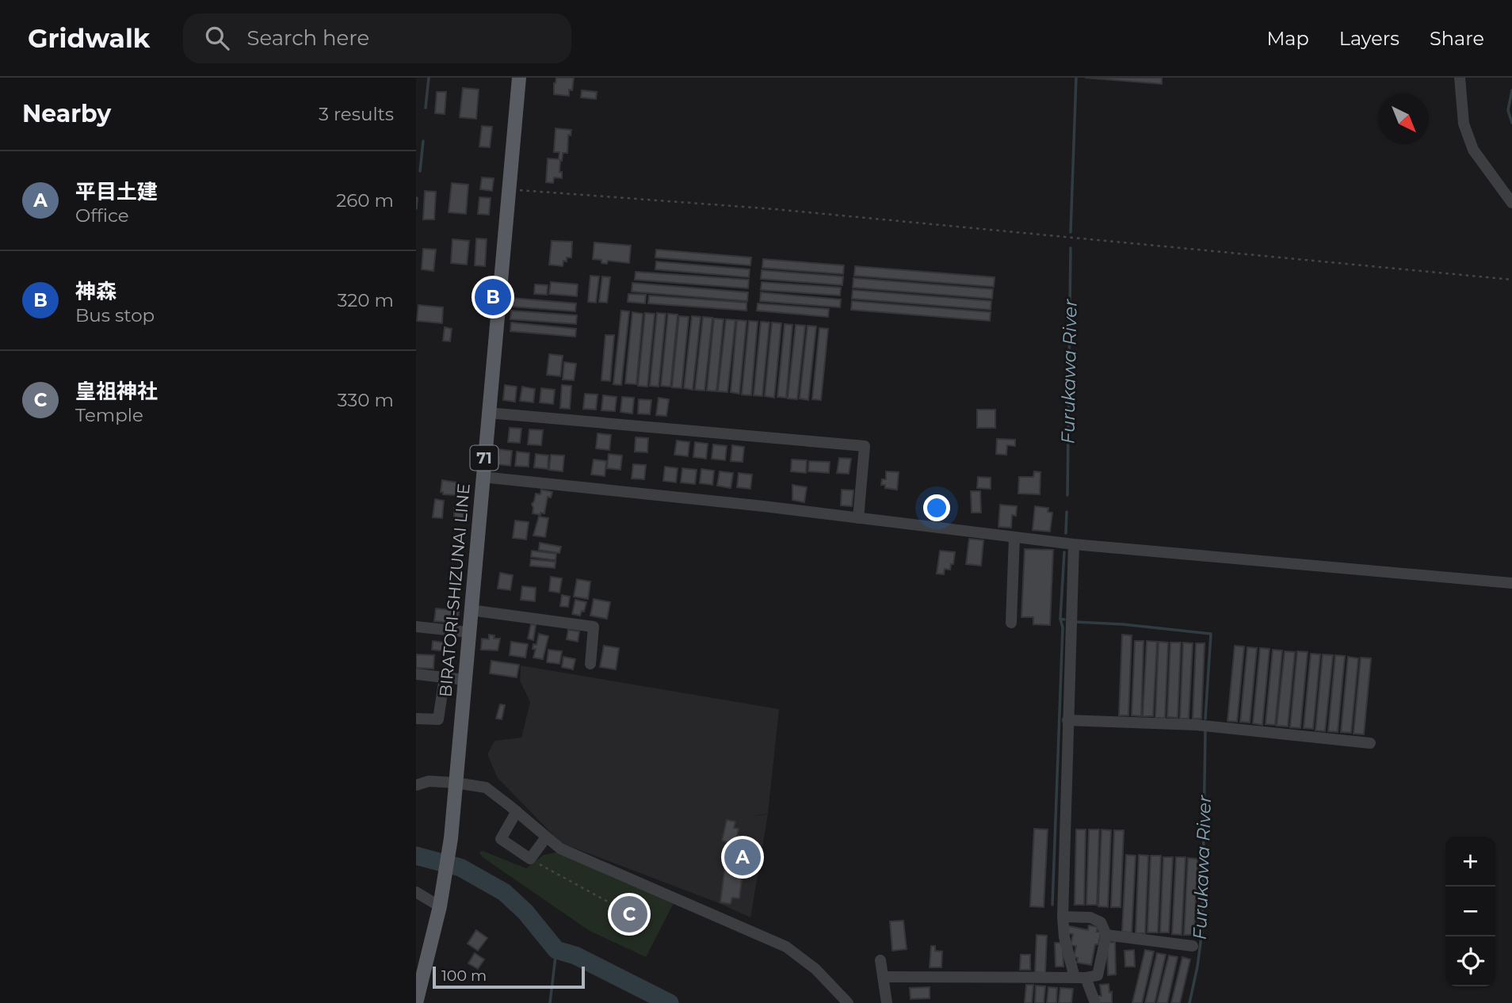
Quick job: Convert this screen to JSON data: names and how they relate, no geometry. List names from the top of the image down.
{
  "streets": {
    "main road": ["71", "BIRATORI-SHIZUNAI LINE"]
  },
  "water": ["Furukawa River"],
  "scale_bar": "100 m",
  "north": "bottom right",
  "page": {
    "header": "Gridwalk",
    "search": "Search here",
    "nav": ["Map", "Layers", "Share"],
    "heading": ["Nearby", "3 results"],
    "list": [
      {
        "mark": "A",
        "name": "平目土建",
        "note": "Office",
        "value": "260 m"
      },
      {
        "mark": "B",
        "name": "神森",
        "note": "Bus stop",
        "value": "320 m"
      },
      {
        "mark": "C",
        "name": "皇祖神社",
        "note": "Temple",
        "value": "330 m"
      }
    ],
    "pins": ["B", "A", "C"],
    "map_buttons": ["+", "−"],
    "scale": "100 m"
  }
}
